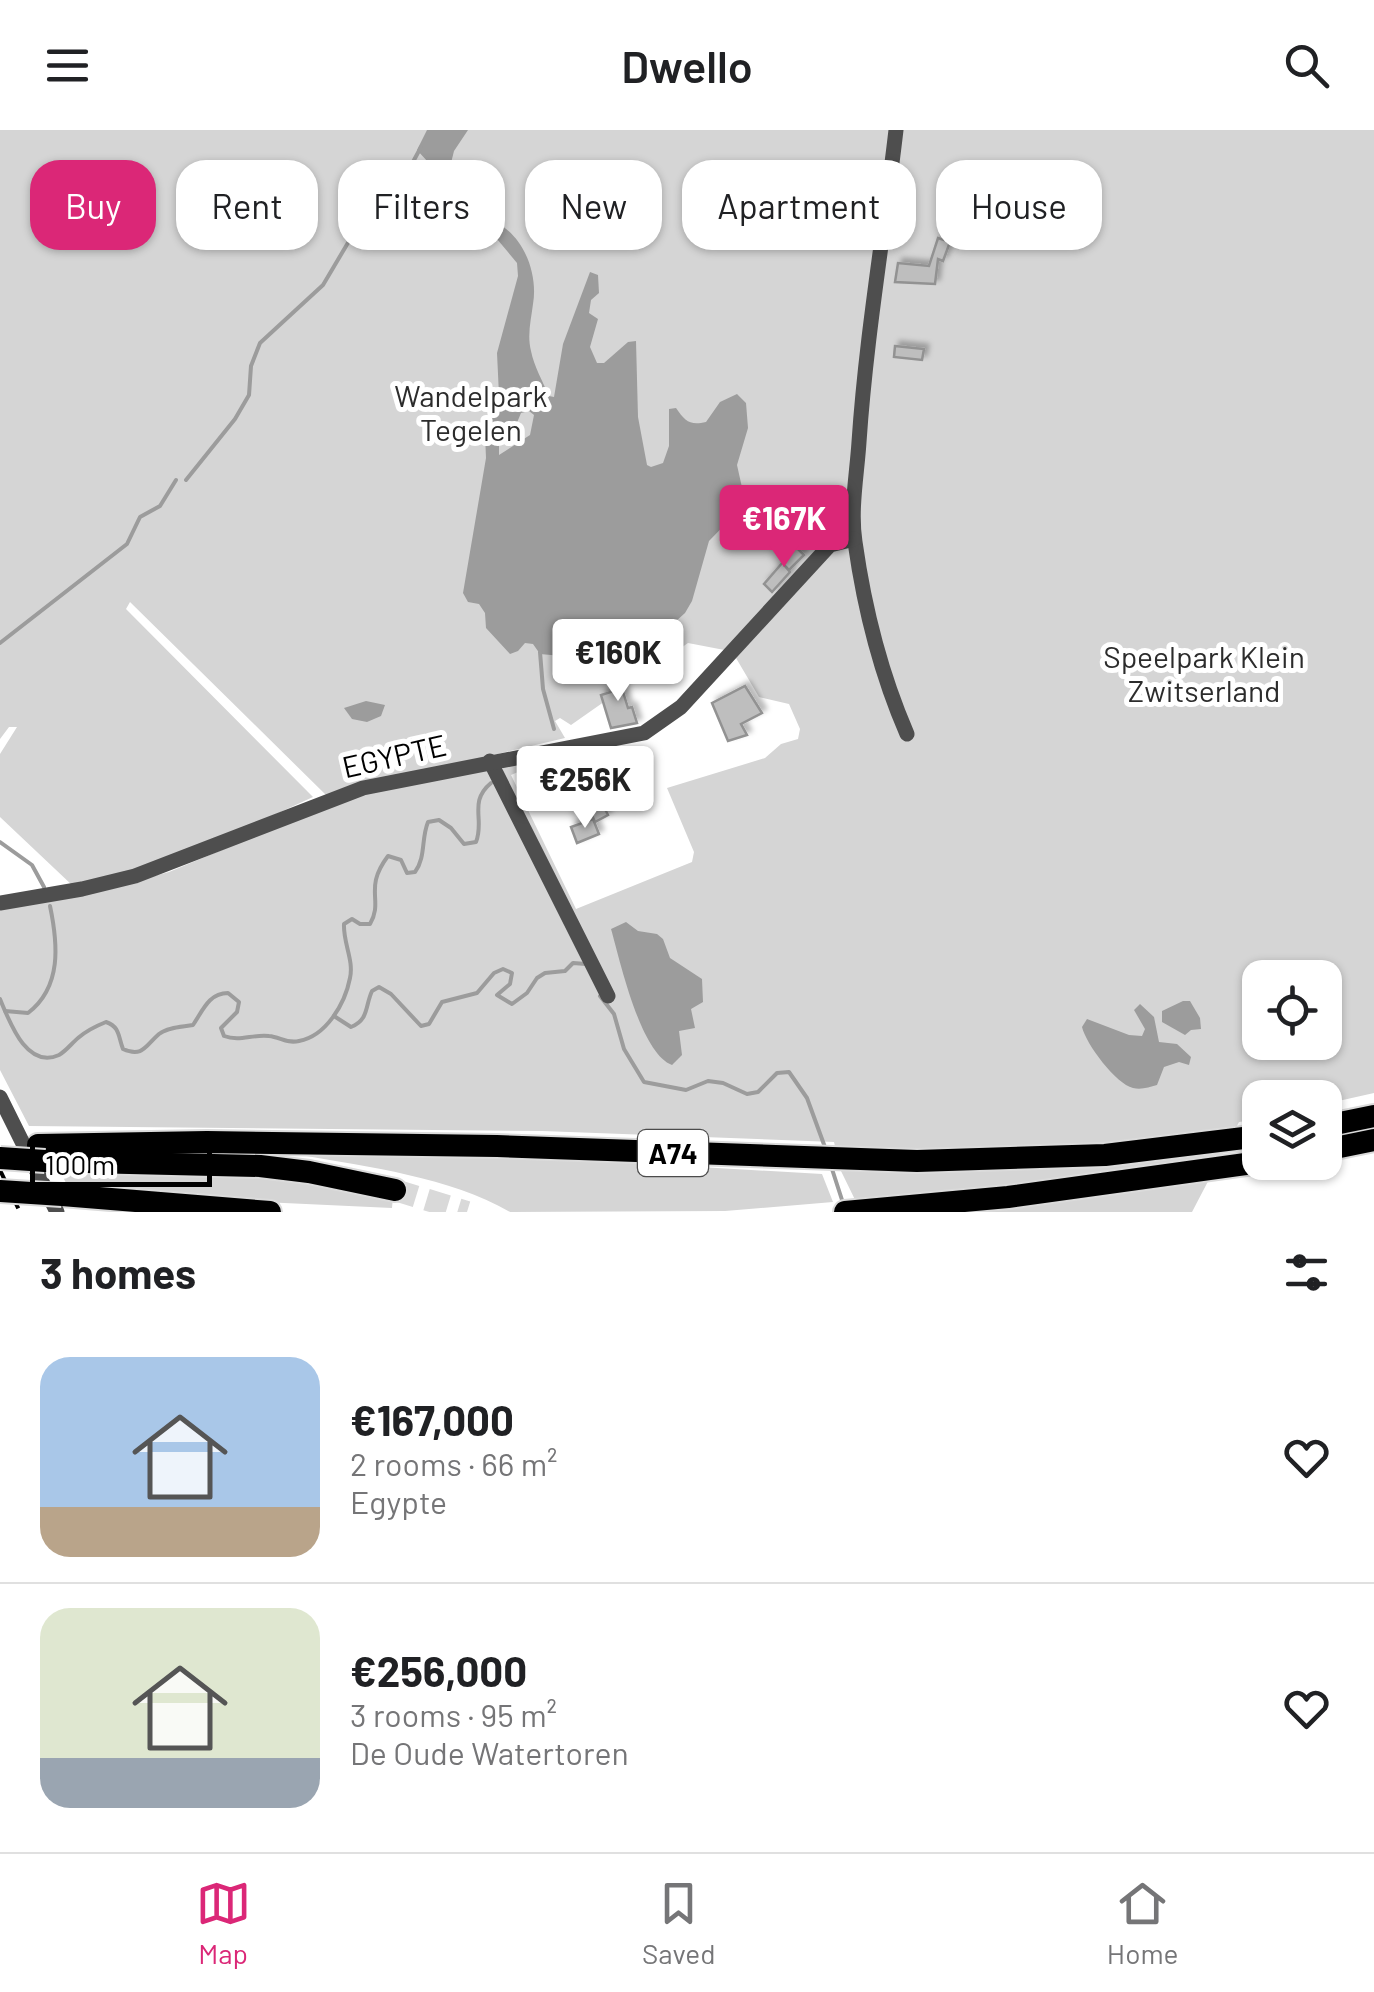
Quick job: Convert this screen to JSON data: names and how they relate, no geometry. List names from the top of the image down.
{
  "streets": {
    "highway": ["A74"],
    "street": ["EGYPTE"]
  },
  "parks": ["Wandelpark Tegelen", "Speelpark Klein Zwitserland"],
  "scale_bar": "100 m",
  "page": {
    "header": "Dwello",
    "chip": [
      "Buy",
      "Rent",
      "Filters",
      "New",
      "Apartment",
      "House"
    ],
    "price": ["€167K", "€160K", "€256K"],
    "scale": "100 m",
    "heading": "3 homes",
    "list": [
      {
        "name": "€167,000",
        "note": "2 rooms · 66 m² · Egypte"
      },
      {
        "name": "€256,000",
        "note": "3 rooms · 95 m² · De Oude Watertoren"
      }
    ],
    "tabs": ["Map", "Saved", "Home"]
  }
}
